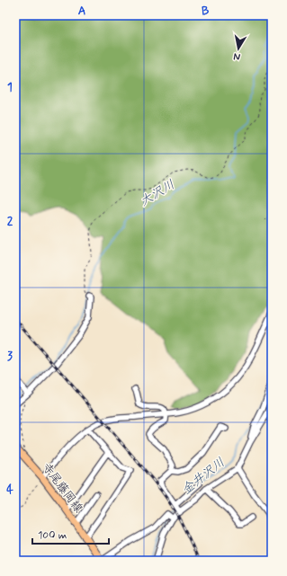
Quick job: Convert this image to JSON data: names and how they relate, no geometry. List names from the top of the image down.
{
  "streets": {
    "main road": ["寺尾藤岡線"]
  },
  "water": ["大沢川", "金井沢川"],
  "scale_bar": "100 m",
  "north": "bottom",
  "grid": {
    "columns": ["A", "B"],
    "rows": [
      "1",
      "2",
      "3",
      "4"
    ]
  }
}
